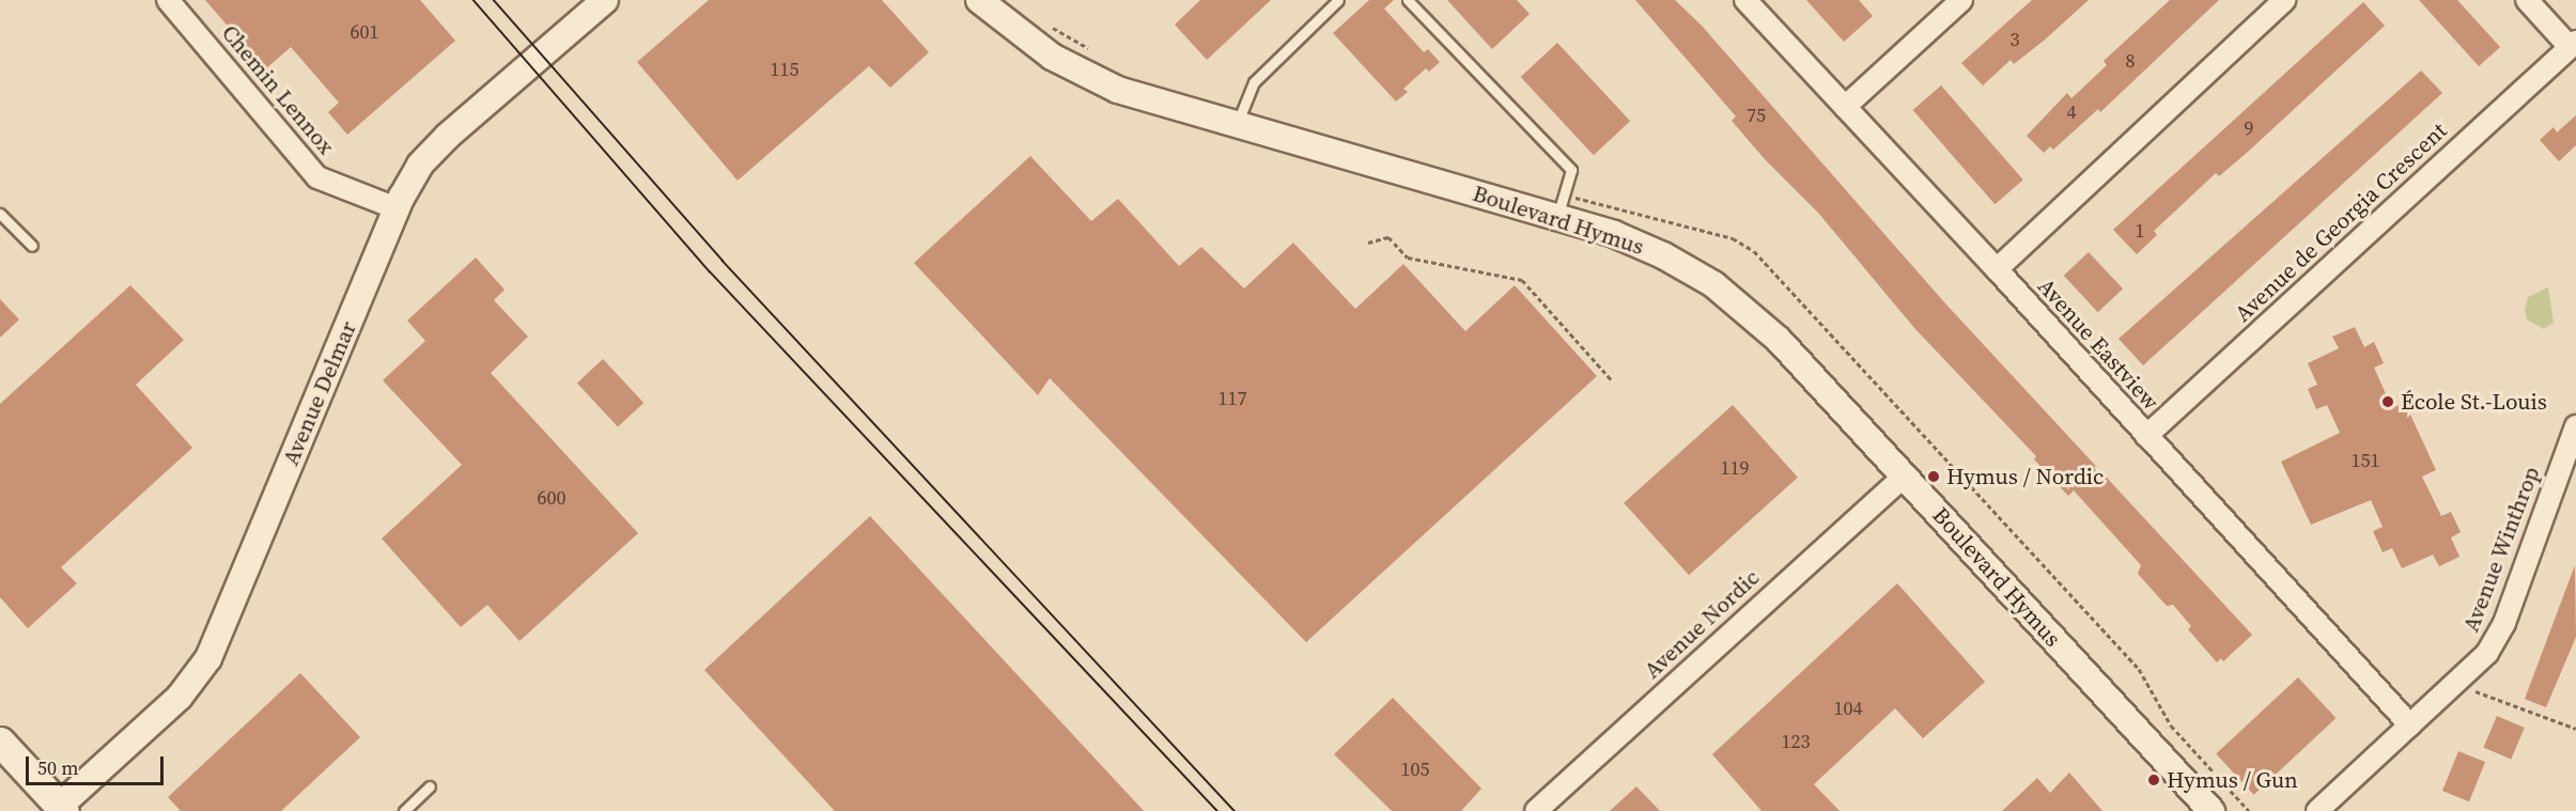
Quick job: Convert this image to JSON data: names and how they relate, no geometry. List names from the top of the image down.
{
  "streets": {
    "street": [
      "Chemin Lennox",
      "Boulevard Hymus",
      "Avenue de Georgia Crescent",
      "Avenue Eastview",
      "Avenue Delmar",
      "Avenue Winthrop",
      "Avenue Nordic"
    ]
  },
  "crossings": [
    ["Chemin Lennox", "Avenue Delmar"],
    ["Boulevard Hymus", "Avenue Nordic"],
    ["Avenue de Georgia Crescent", "Avenue Eastview"],
    ["Avenue Eastview", "Avenue Winthrop"]
  ],
  "places": ["École St.-Louis", "Hymus / Nordic", "Hymus / Gun"],
  "house_numbers": [
    "601",
    "3",
    "8",
    "115",
    "4",
    "75",
    "9",
    "1",
    "117",
    "151",
    "119",
    "600",
    "104",
    "123",
    "105"
  ],
  "scale_bar": "50 m"
}
